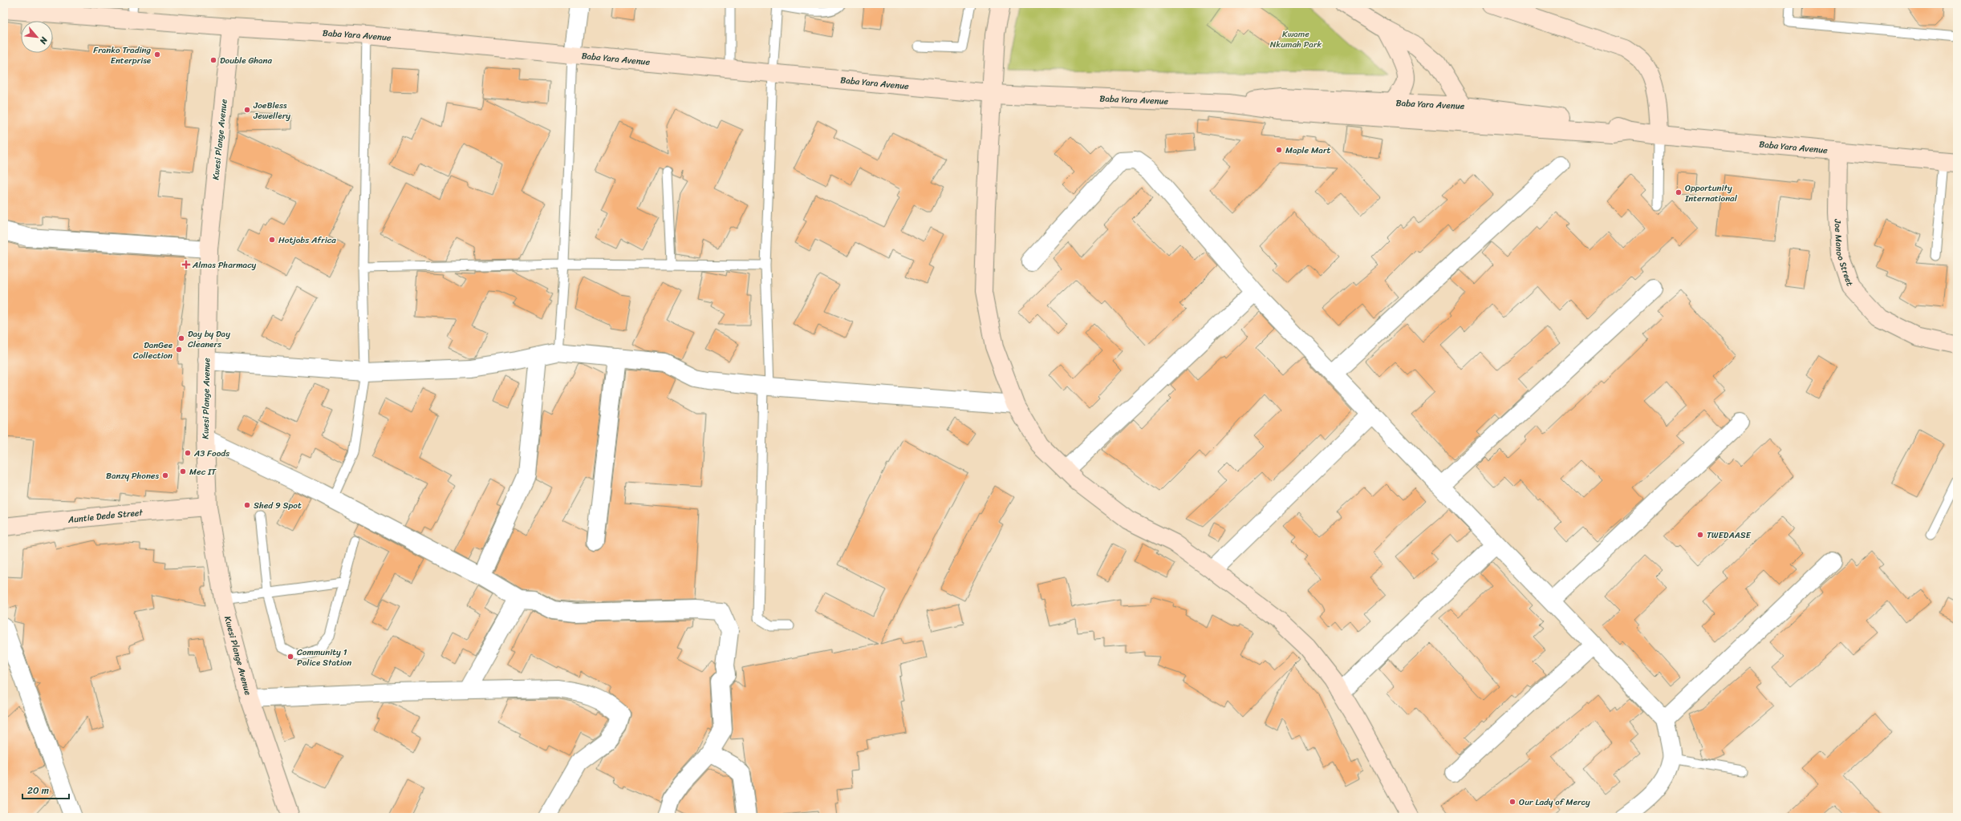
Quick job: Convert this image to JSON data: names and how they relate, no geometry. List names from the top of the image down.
{
  "streets": {
    "main road": [
      "Baba Yara Avenue",
      "Kwesi Plange Avenue",
      "Joe Manoo Street",
      "Auntie Dede Street"
    ]
  },
  "crossings": [
    ["Baba Yara Avenue", "Kwesi Plange Avenue"],
    ["Baba Yara Avenue", "Joe Manoo Street"],
    ["Kwesi Plange Avenue", "Auntie Dede Street"]
  ],
  "parks": ["Kwame Nkumah Park"],
  "places": {
    "other": [
      "Franko Trading Enterprise",
      "Double Ghana",
      "JoeBless Jewellery",
      "Maple Mart",
      "Opportunity International",
      "Hotjobs Africa",
      "Day by Day Cleaners",
      "DanGee Collection",
      "A3 Foods",
      "Mec IT",
      "Banzy Phones",
      "Shed 9 Spot",
      "TWEDAASE",
      "Community 1 Police Station",
      "Our Lady of Mercy"
    ],
    "health": ["Almas Pharmacy"]
  },
  "scale_bar": "20 m",
  "north": "bottom right"
}
